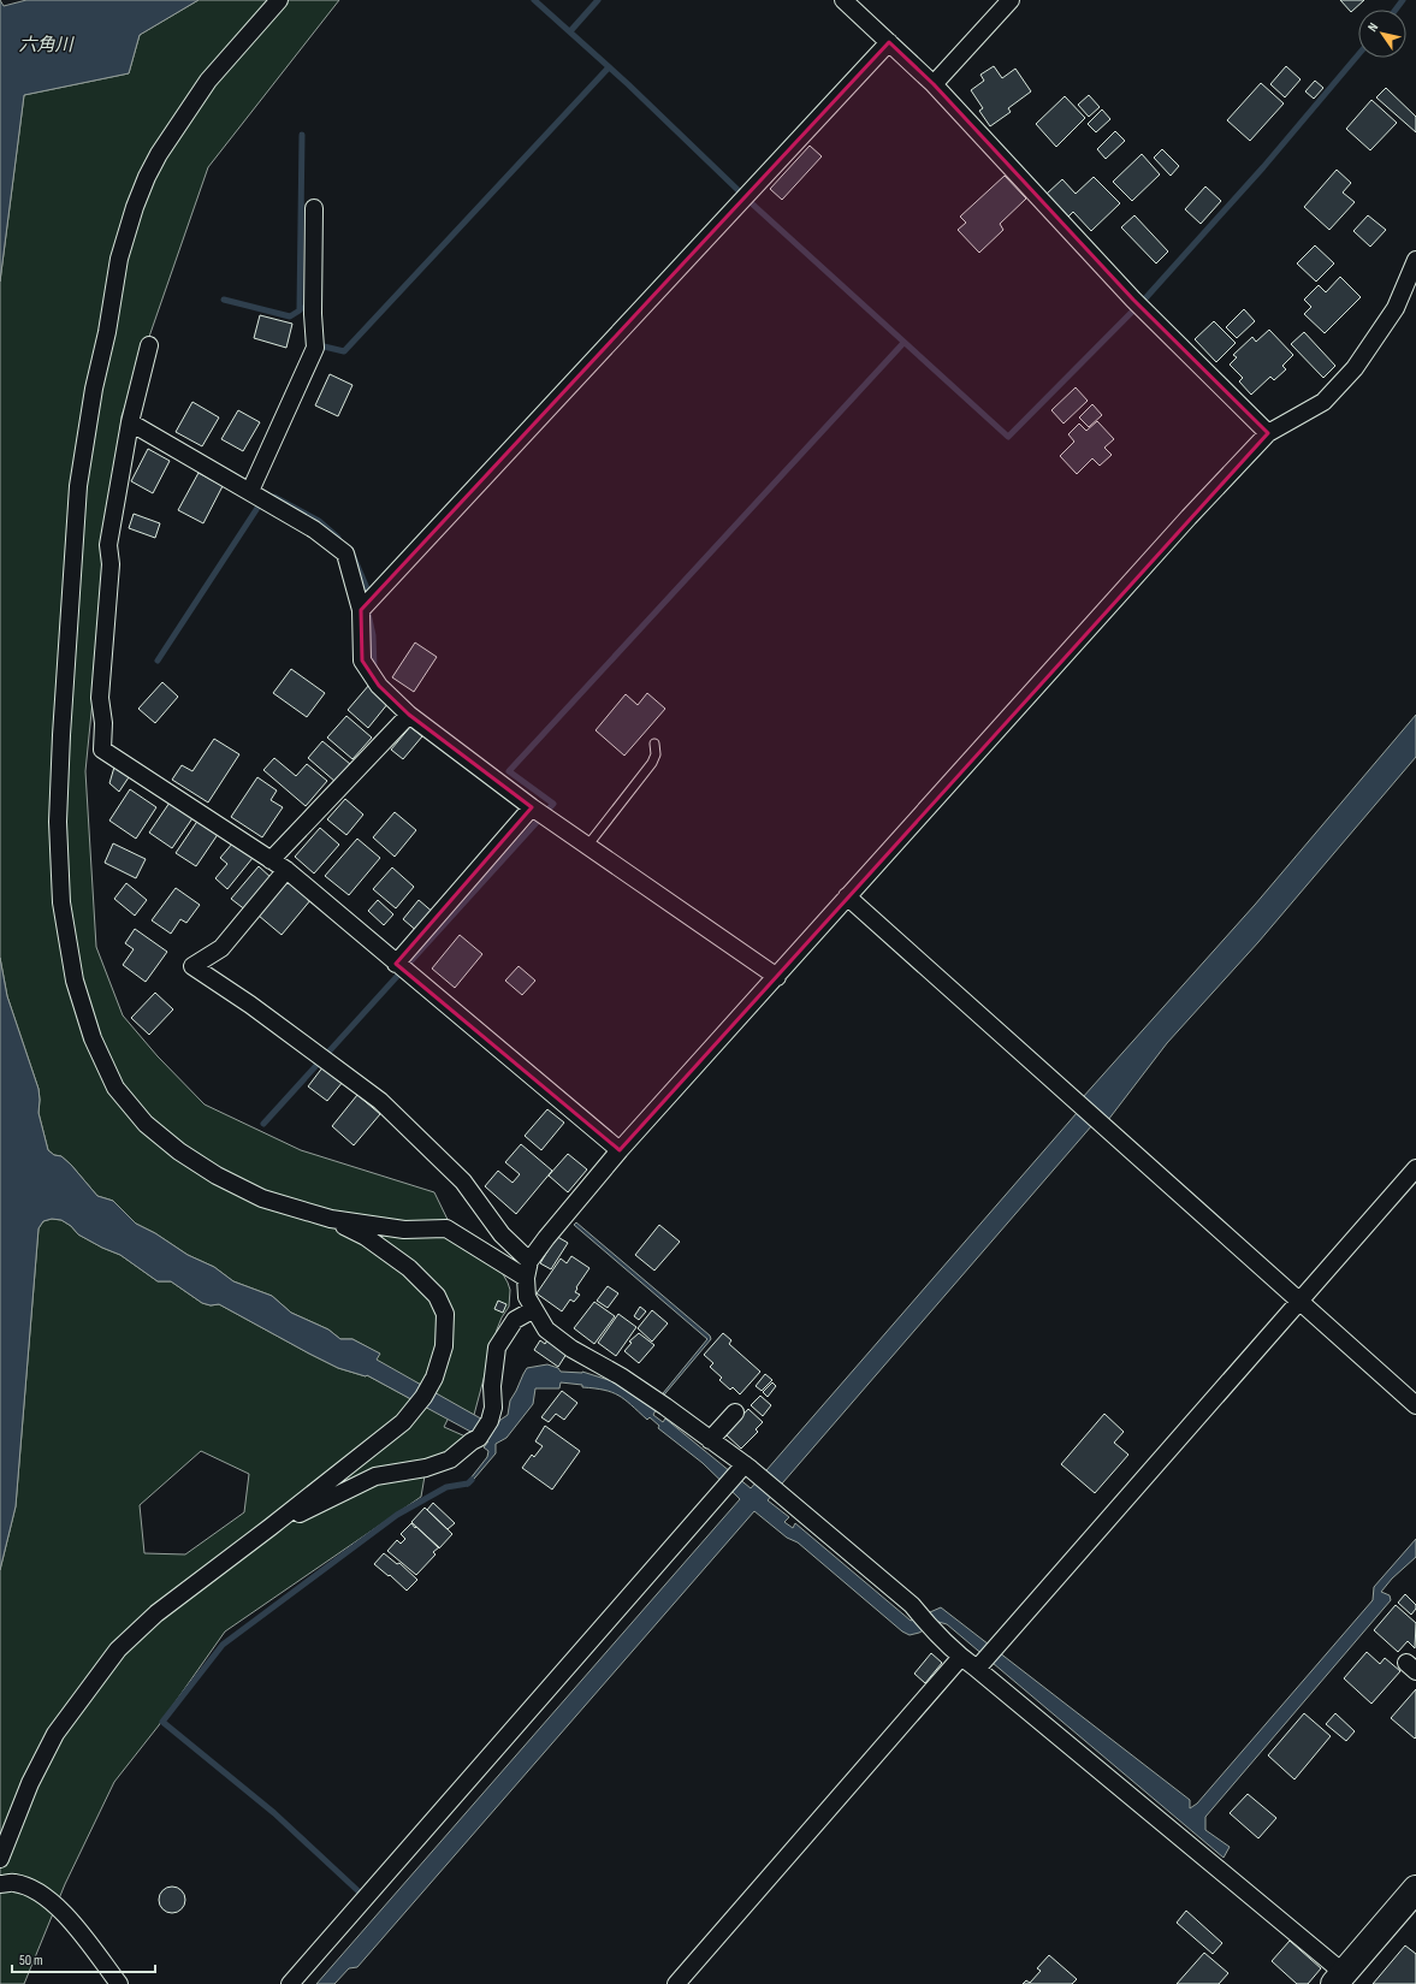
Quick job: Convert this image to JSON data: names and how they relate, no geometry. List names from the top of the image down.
{
  "water": ["六角川"],
  "scale_bar": "50 m",
  "north": "top left"
}
